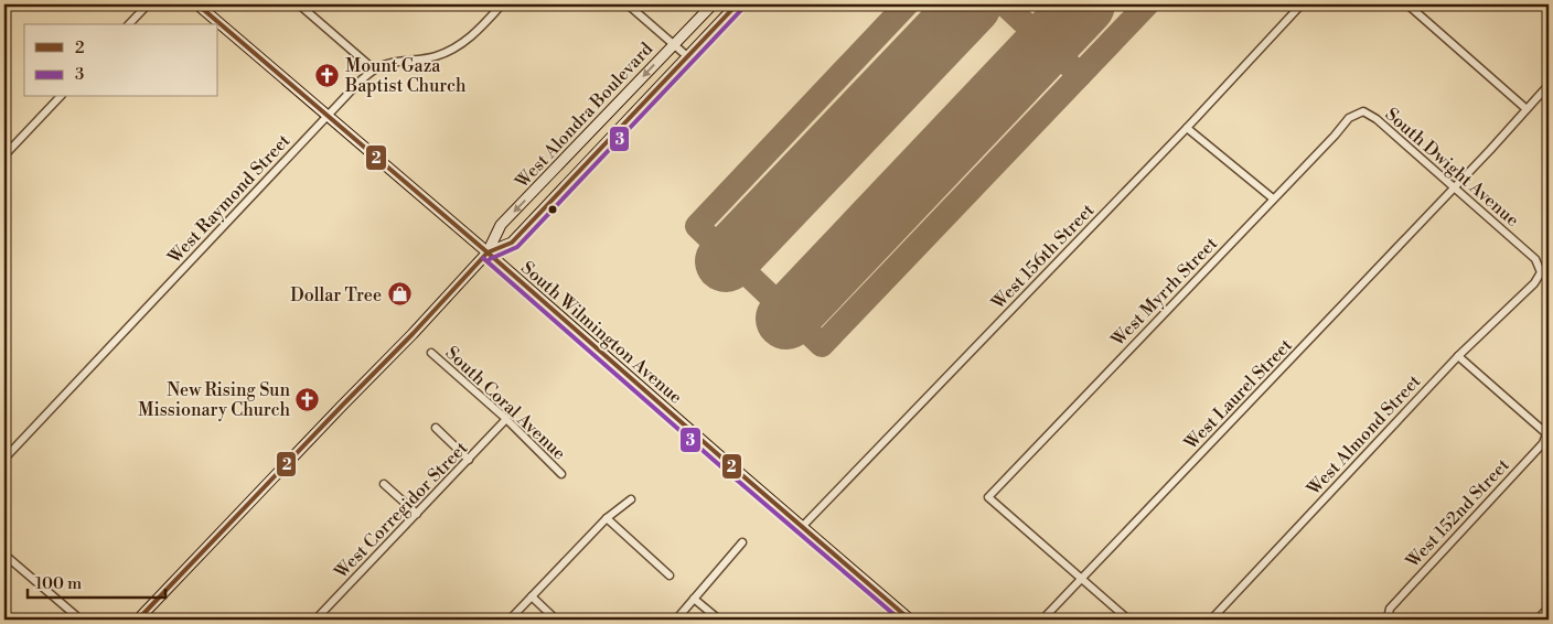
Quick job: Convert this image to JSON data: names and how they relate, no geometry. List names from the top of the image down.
{
  "streets": {
    "main road": ["West Alondra Boulevard", "South Wilmington Avenue"],
    "street": [
      "South Dwight Avenue",
      "West Raymond Street",
      "West 156th Street",
      "West Myrrh Street",
      "West Laurel Street",
      "South Coral Avenue",
      "West Almond Street",
      "West Corregidor Street",
      "West 152nd Street"
    ]
  },
  "crossings": [
    ["West Alondra Boulevard", "South Wilmington Avenue"],
    ["South Dwight Avenue", "West Myrrh Street"],
    ["South Dwight Avenue", "West Laurel Street"],
    ["South Dwight Avenue", "West Almond Street"],
    ["West Raymond Street", "South Wilmington Avenue"],
    ["West 156th Street", "South Wilmington Avenue"],
    ["West Myrrh Street", "West Laurel Street"],
    ["South Coral Avenue", "West Corregidor Street"]
  ],
  "places": {
    "church": ["Mount Gaza Baptist Church", "New Rising Sun Missionary Church"],
    "shop": ["Dollar Tree"]
  },
  "lines": ["transit line 2", "transit line 3"],
  "legend": ["2", "3"],
  "scale_bar": "100 m"
}
